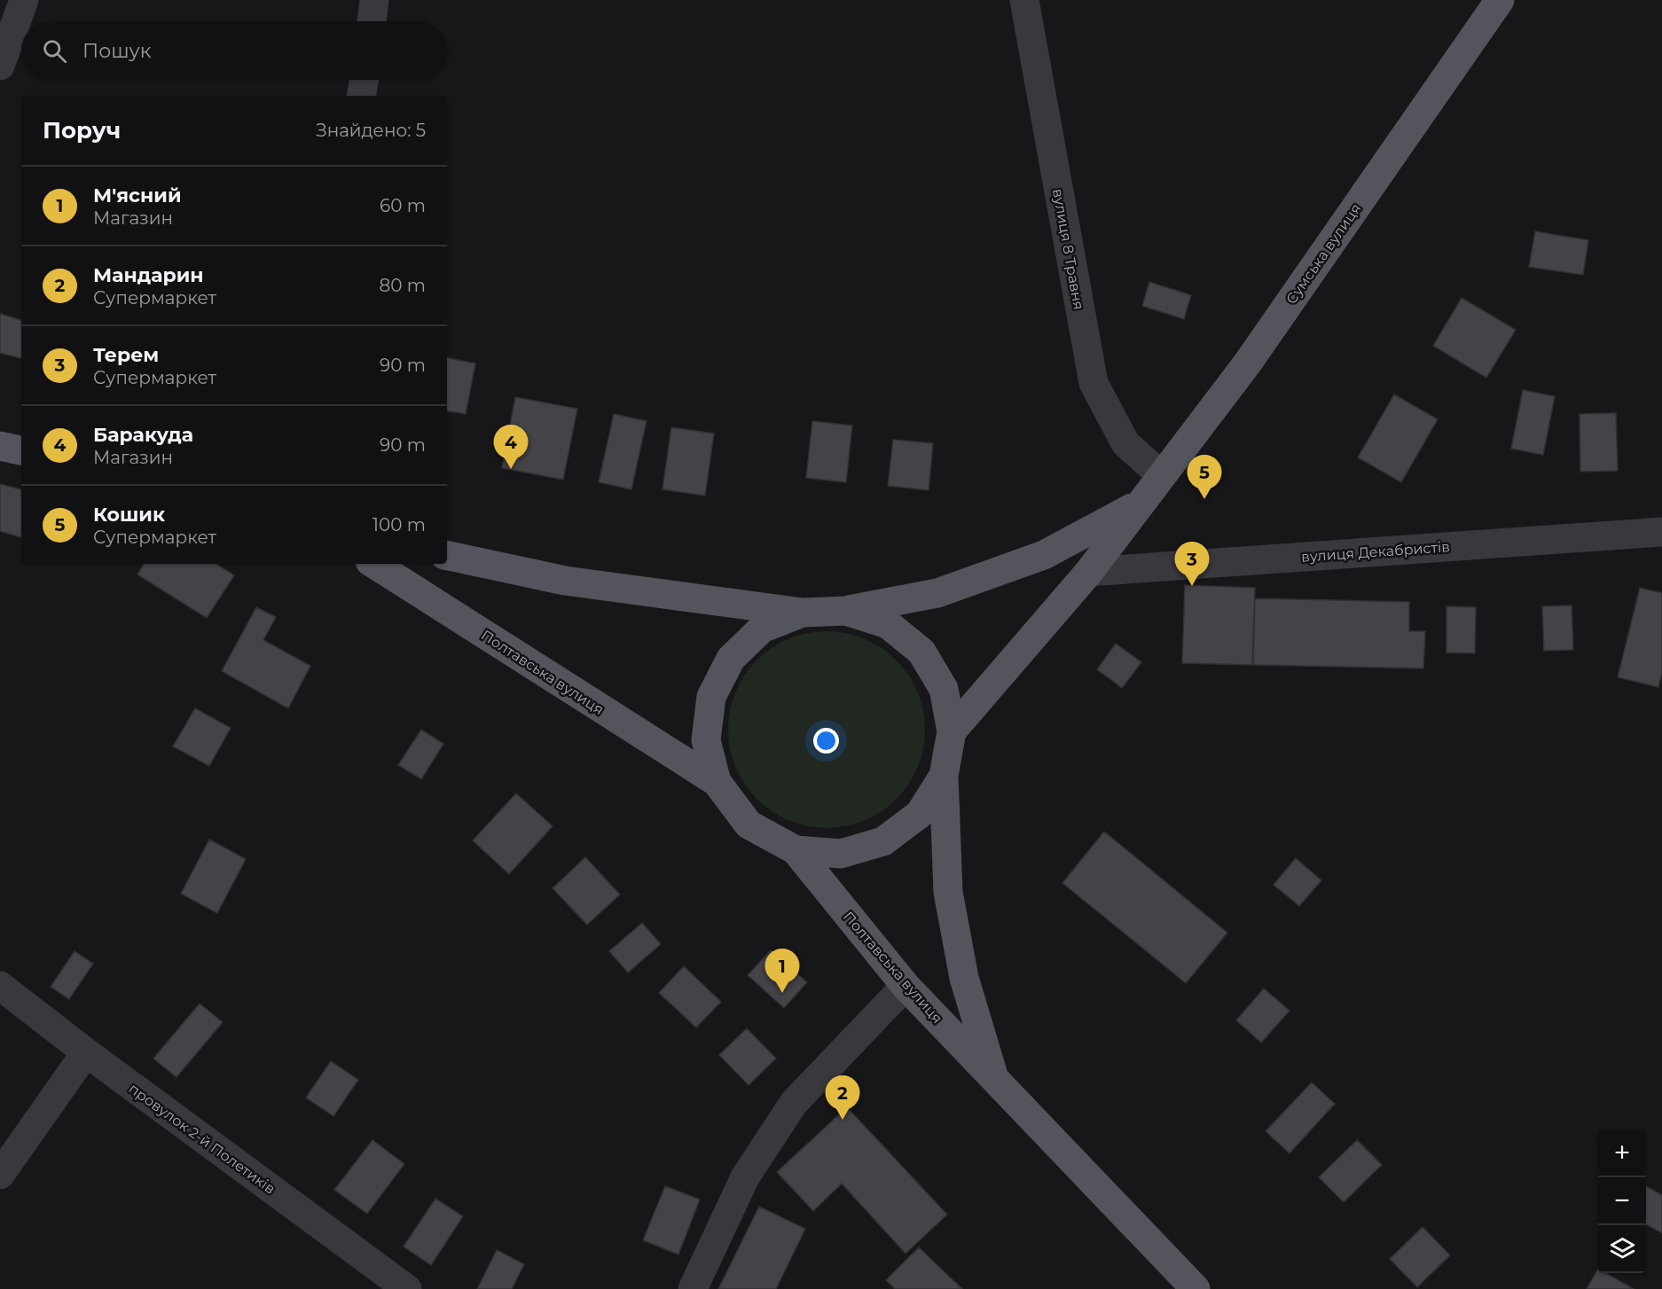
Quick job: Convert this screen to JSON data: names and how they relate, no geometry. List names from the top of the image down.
{
  "streets": {
    "main road": ["Сумська вулиця", "Полтавська вулиця"],
    "street": ["вулиця 8 Травня", "вулиця Декабристів", "провулок 2-й Полетиків"]
  },
  "crossings": [
    ["вулиця 8 Травня", "Сумська вулиця"],
    ["Сумська вулиця", "вулиця Декабристів"]
  ],
  "page": {
    "search": "Пошук",
    "heading": ["Поруч", "Знайдено: 5"],
    "list": [
      {
        "mark": "1",
        "name": "М'ясний",
        "note": "Магазин",
        "value": "60 m"
      },
      {
        "mark": "2",
        "name": "Мандарин",
        "note": "Супермаркет",
        "value": "80 m"
      },
      {
        "mark": "3",
        "name": "Терем",
        "note": "Супермаркет",
        "value": "90 m"
      },
      {
        "mark": "4",
        "name": "Баракуда",
        "note": "Магазин",
        "value": "90 m"
      },
      {
        "mark": "5",
        "name": "Кошик",
        "note": "Супермаркет",
        "value": "100 m"
      }
    ],
    "pins": [
      "4",
      "5",
      "3",
      "1",
      "2"
    ],
    "map_buttons": ["+", "−"]
  }
}
